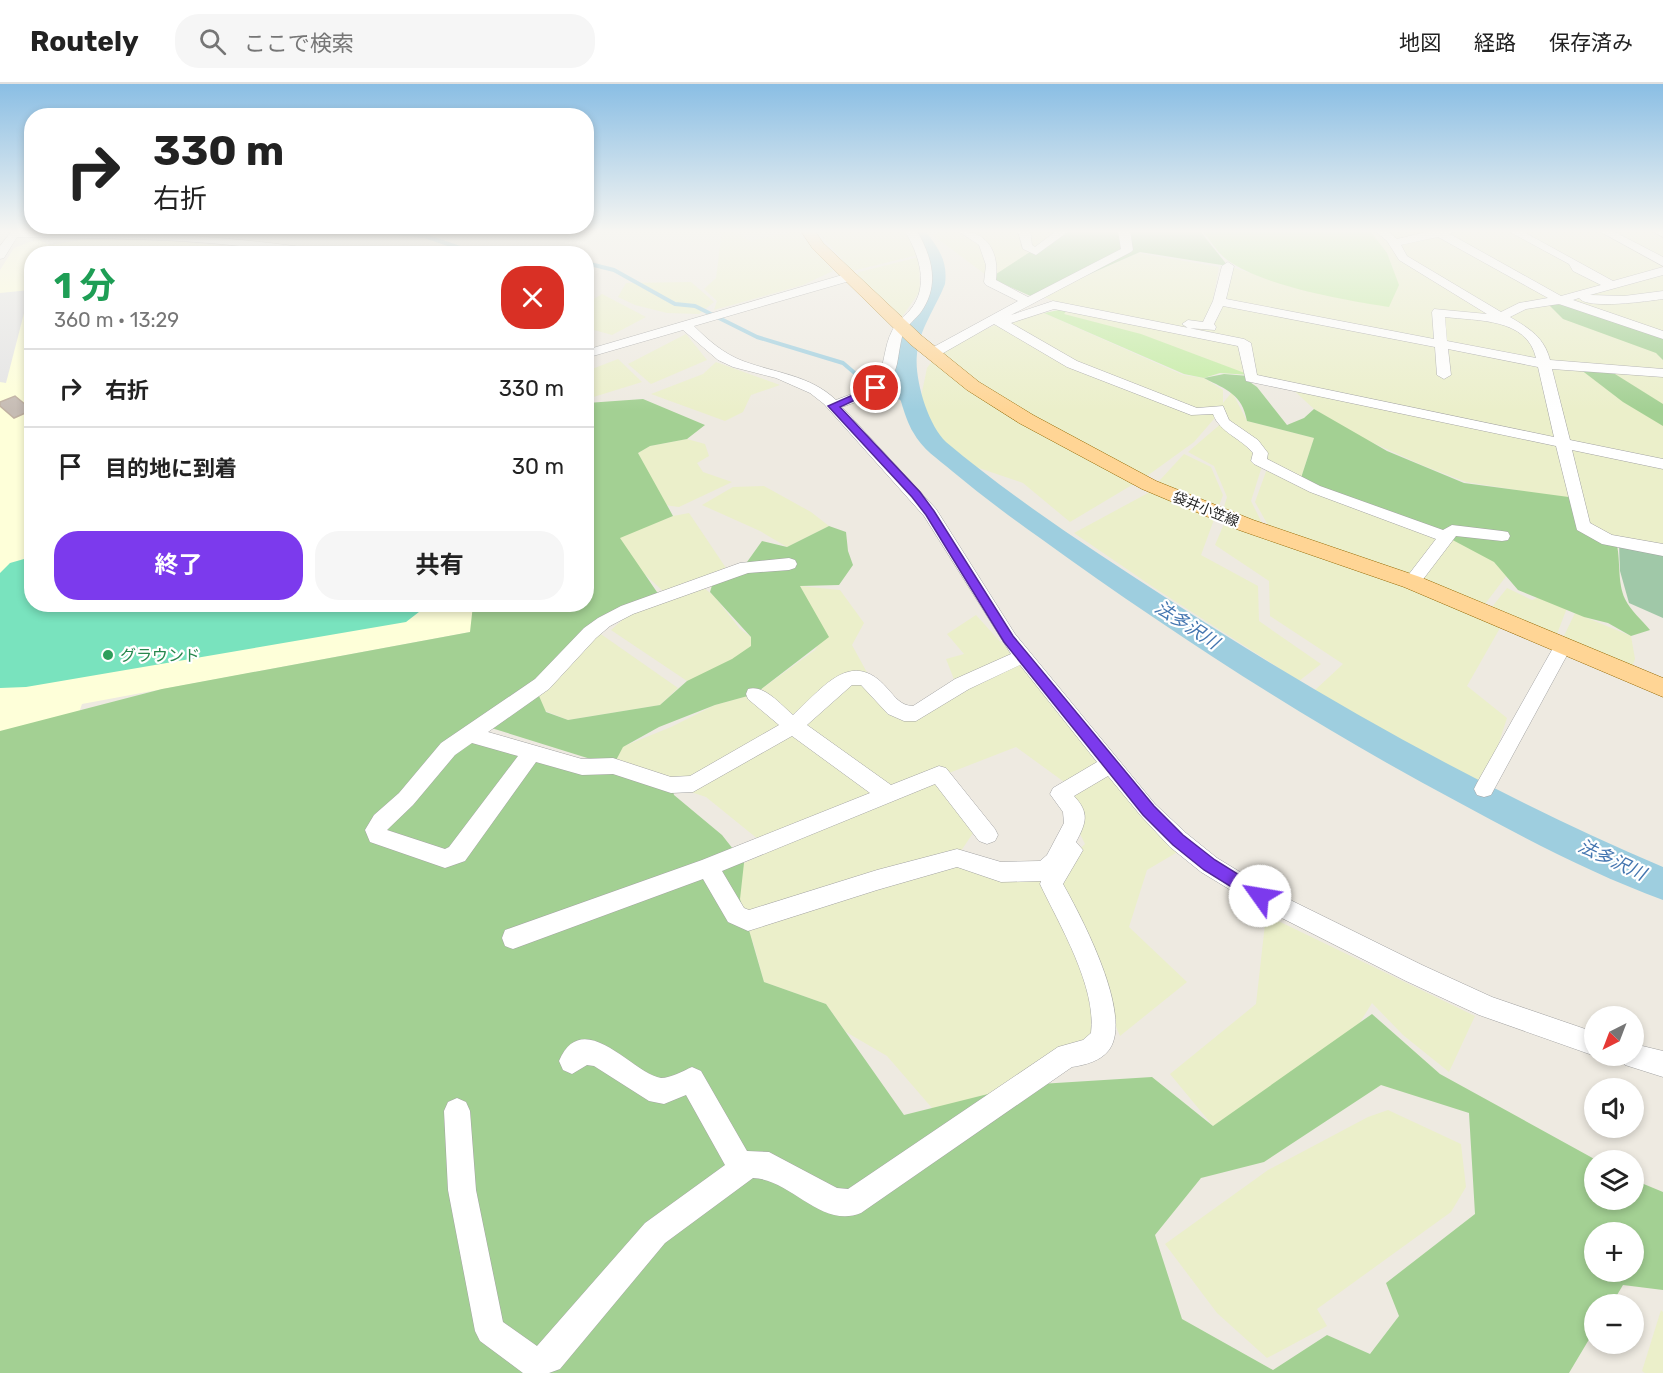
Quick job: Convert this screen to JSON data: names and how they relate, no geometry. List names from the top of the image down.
{
  "streets": {
    "main road": ["袋井小笠線"]
  },
  "water": ["法多沢川"],
  "places": ["グラウンド"],
  "north": "bottom left",
  "page": {
    "header": "Routely",
    "search": "ここで検索",
    "nav": ["地図", "経路", "保存済み"],
    "turn": ["330 m", "右折"],
    "heading": ["1 分", "360 m · 13:29"],
    "list": [
      {
        "name": "右折",
        "value": "330 m"
      },
      {
        "name": "目的地に到着",
        "value": "30 m"
      }
    ],
    "buttons": ["終了", "共有"],
    "map_buttons": ["+", "−"]
  }
}
